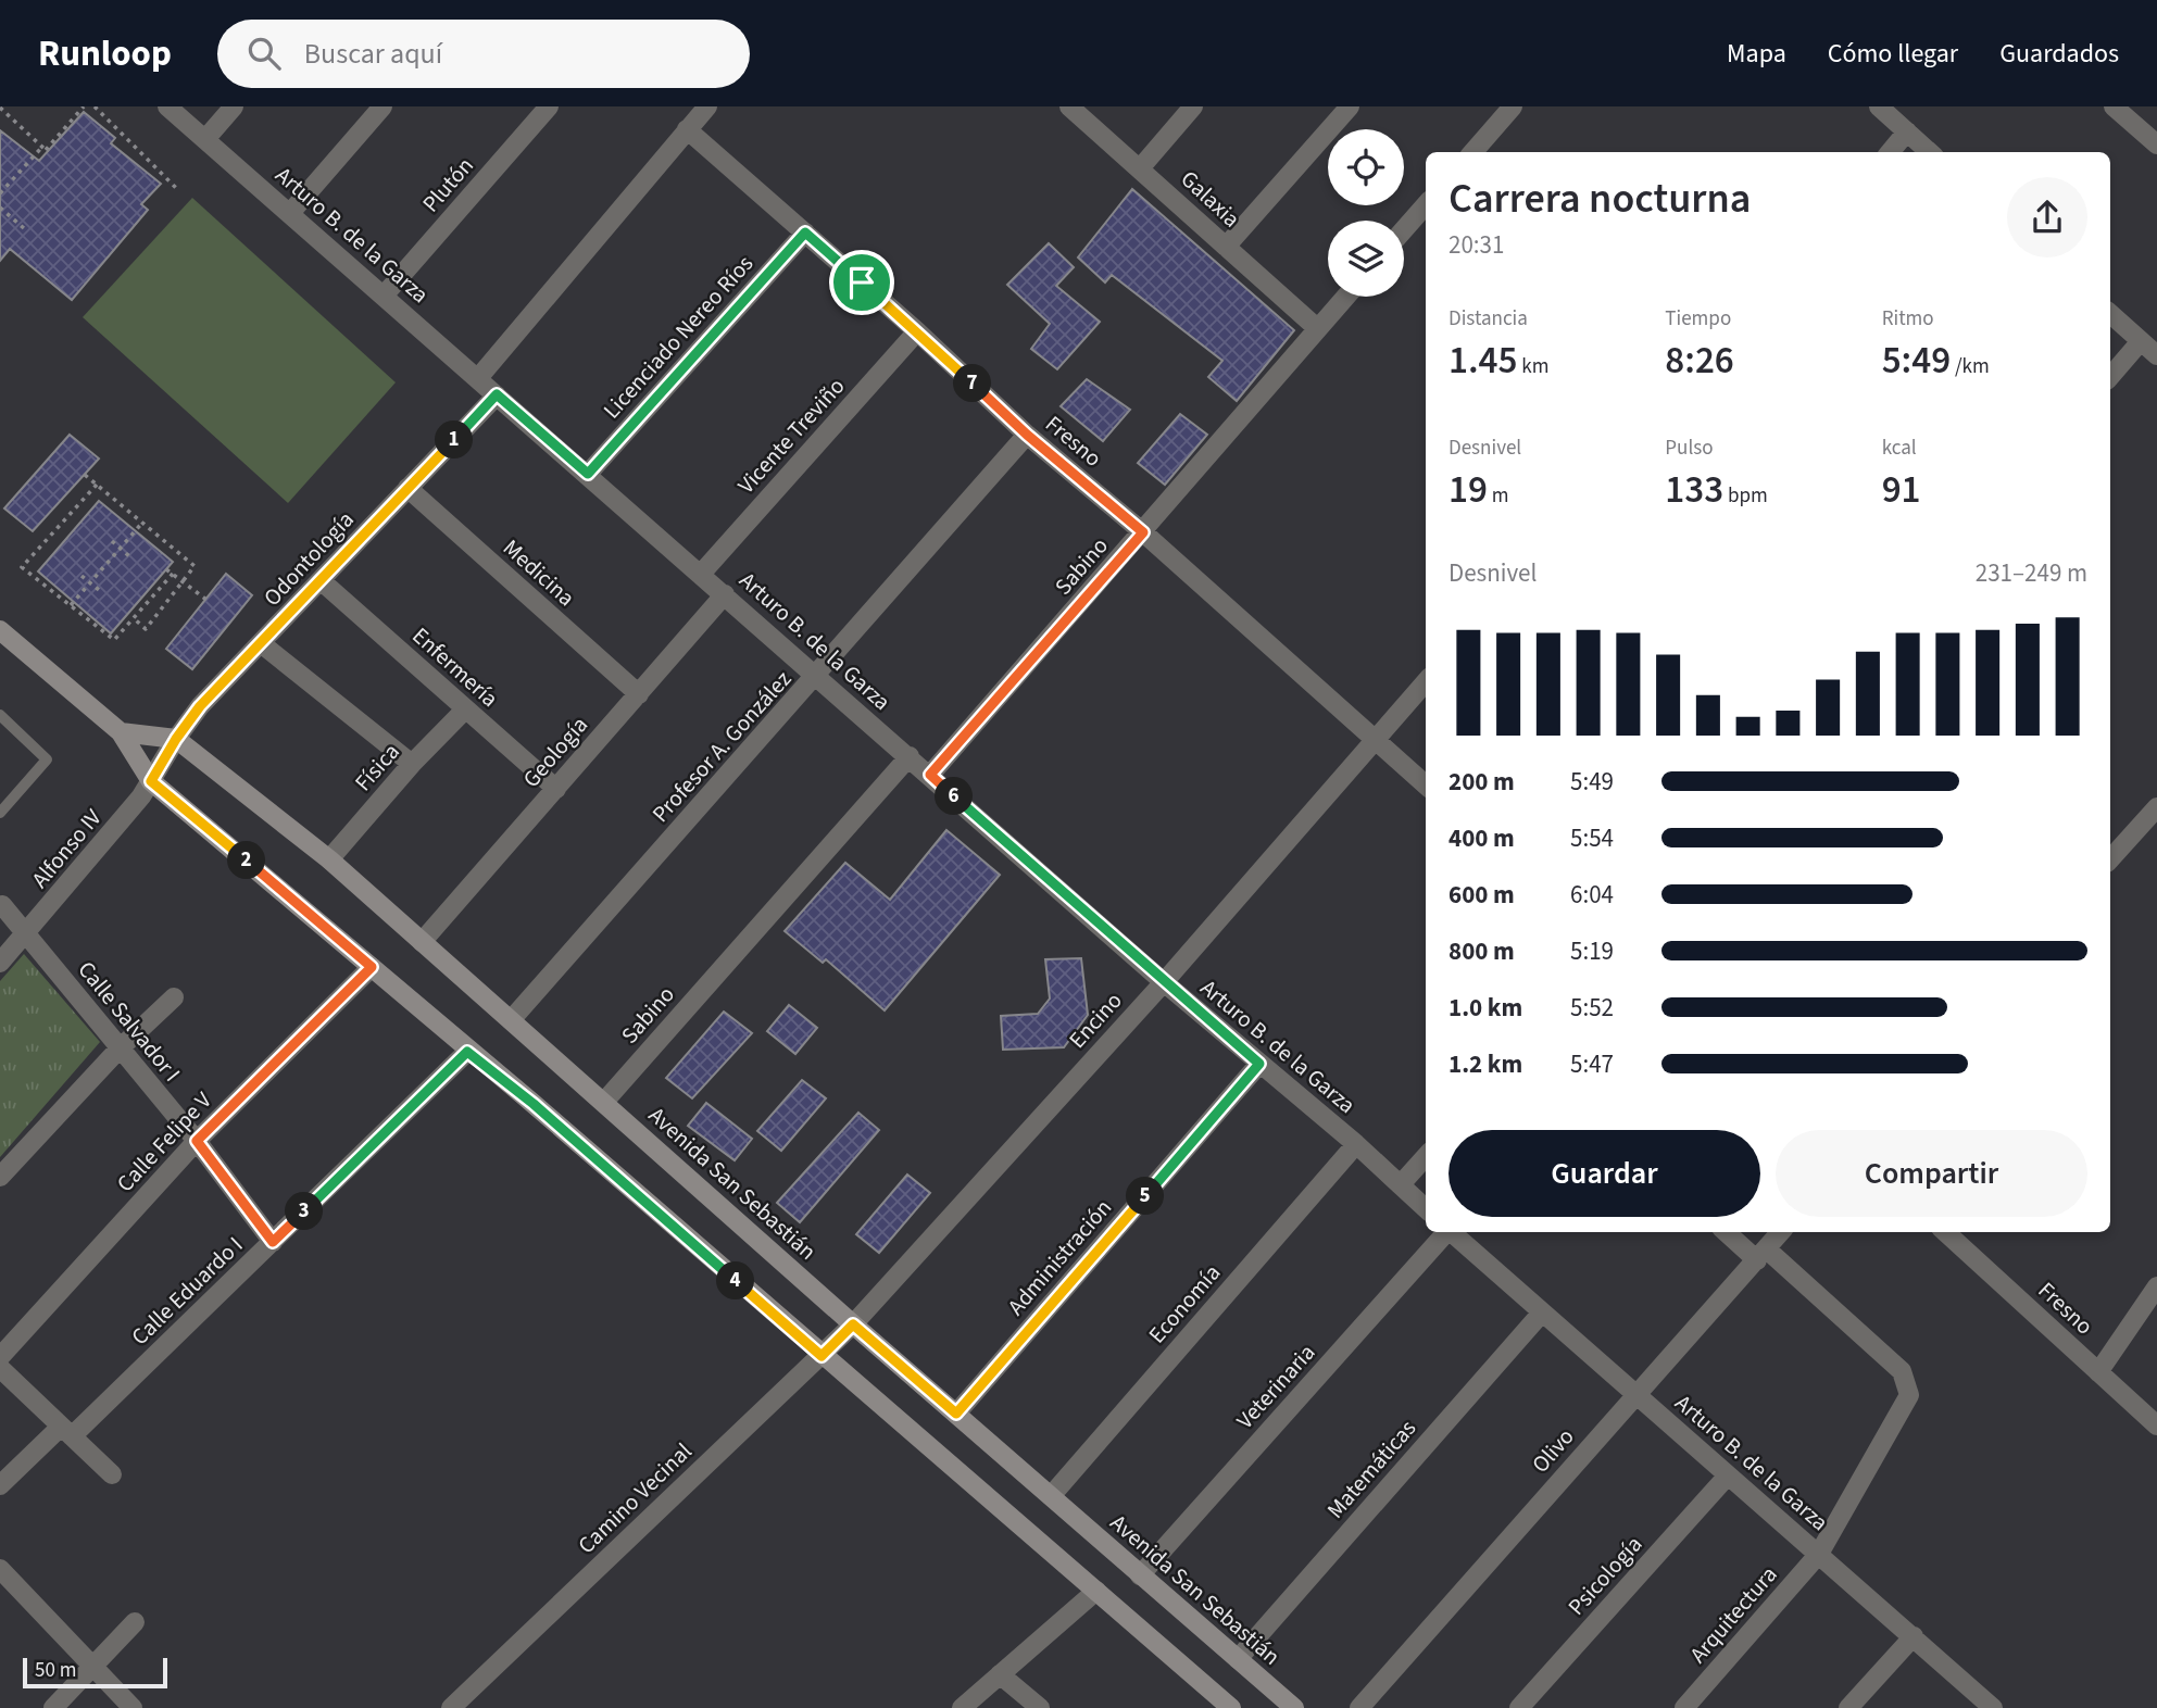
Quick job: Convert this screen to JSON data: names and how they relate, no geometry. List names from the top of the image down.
{
  "streets": {
    "main road": ["Avenida San Sebastián"],
    "street": [
      "Plutón",
      "Galaxia",
      "Arturo B. de la Garza",
      "Licenciado Nereo Ríos",
      "Vicente Treviño",
      "Fresno",
      "Odontología",
      "Sabino",
      "Medicina",
      "Enfermería",
      "Profesor A. González",
      "Geología",
      "Física",
      "Alfonso IV",
      "Encino",
      "Calle Salvador I",
      "Calle Felipe V",
      "Administración",
      "Calle Eduardo I",
      "Economía",
      "Veterinaria",
      "Olivo",
      "Matemáticas",
      "Camino Vecinal",
      "Psicología",
      "Arquitectura"
    ]
  },
  "crossings": [
    ["Plutón", "Arturo B. de la Garza"],
    ["Galaxia", "Sabino"],
    ["Arturo B. de la Garza", "Licenciado Nereo Ríos"],
    ["Arturo B. de la Garza", "Vicente Treviño"],
    ["Arturo B. de la Garza", "Odontología"],
    ["Arturo B. de la Garza", "Sabino"],
    ["Arturo B. de la Garza", "Profesor A. González"],
    ["Arturo B. de la Garza", "Geología"],
    ["Arturo B. de la Garza", "Encino"],
    ["Arturo B. de la Garza", "Administración"],
    ["Arturo B. de la Garza", "Economía"],
    ["Arturo B. de la Garza", "Olivo"],
    ["Arturo B. de la Garza", "Matemáticas"],
    ["Arturo B. de la Garza", "Psicología"],
    ["Arturo B. de la Garza", "Arquitectura"],
    ["Licenciado Nereo Ríos", "Fresno"],
    ["Vicente Treviño", "Fresno"],
    ["Fresno", "Sabino"],
    ["Fresno", "Profesor A. González"],
    ["Fresno", "Encino"],
    ["Odontología", "Medicina"],
    ["Odontología", "Enfermería"],
    ["Odontología", "Alfonso IV"],
    ["Odontología", "Avenida San Sebastián"],
    ["Sabino", "Avenida San Sebastián"],
    ["Medicina", "Geología"],
    ["Enfermería", "Geología"],
    ["Enfermería", "Física"],
    ["Profesor A. González", "Avenida San Sebastián"],
    ["Geología", "Avenida San Sebastián"],
    ["Física", "Avenida San Sebastián"],
    ["Alfonso IV", "Calle Salvador I"],
    ["Encino", "Avenida San Sebastián"],
    ["Encino", "Camino Vecinal"],
    ["Calle Salvador I", "Calle Felipe V"],
    ["Calle Salvador I", "Calle Eduardo I"],
    ["Avenida San Sebastián", "Administración"],
    ["Avenida San Sebastián", "Economía"],
    ["Avenida San Sebastián", "Veterinaria"],
    ["Avenida San Sebastián", "Matemáticas"],
    ["Avenida San Sebastián", "Camino Vecinal"]
  ],
  "scale_bar": "50 m",
  "page": {
    "header": "Runloop",
    "search": "Buscar aquí",
    "nav": ["Mapa", "Cómo llegar", "Guardados"],
    "heading": ["Carrera nocturna", "20:31"],
    "stats": [
      ["Distancia", "1.45 km"],
      ["Tiempo", "8:26"],
      ["Ritmo", "5:49 /km"],
      ["Desnivel", "19 m"],
      ["Pulso", "133 bpm"],
      ["kcal", "91"]
    ],
    "pins": [
      "7",
      "1",
      "6",
      "2",
      "5",
      "3",
      "4"
    ],
    "chart": ["Desnivel", "231–249 m"],
    "list": [
      {
        "name": "200 m",
        "note": "5:49"
      },
      {
        "name": "400 m",
        "note": "5:54"
      },
      {
        "name": "600 m",
        "note": "6:04"
      },
      {
        "name": "800 m",
        "note": "5:19"
      },
      {
        "name": "1.0 km",
        "note": "5:52"
      },
      {
        "name": "1.2 km",
        "note": "5:47"
      }
    ],
    "buttons": ["Guardar", "Compartir"],
    "scale": "50 m"
  }
}
